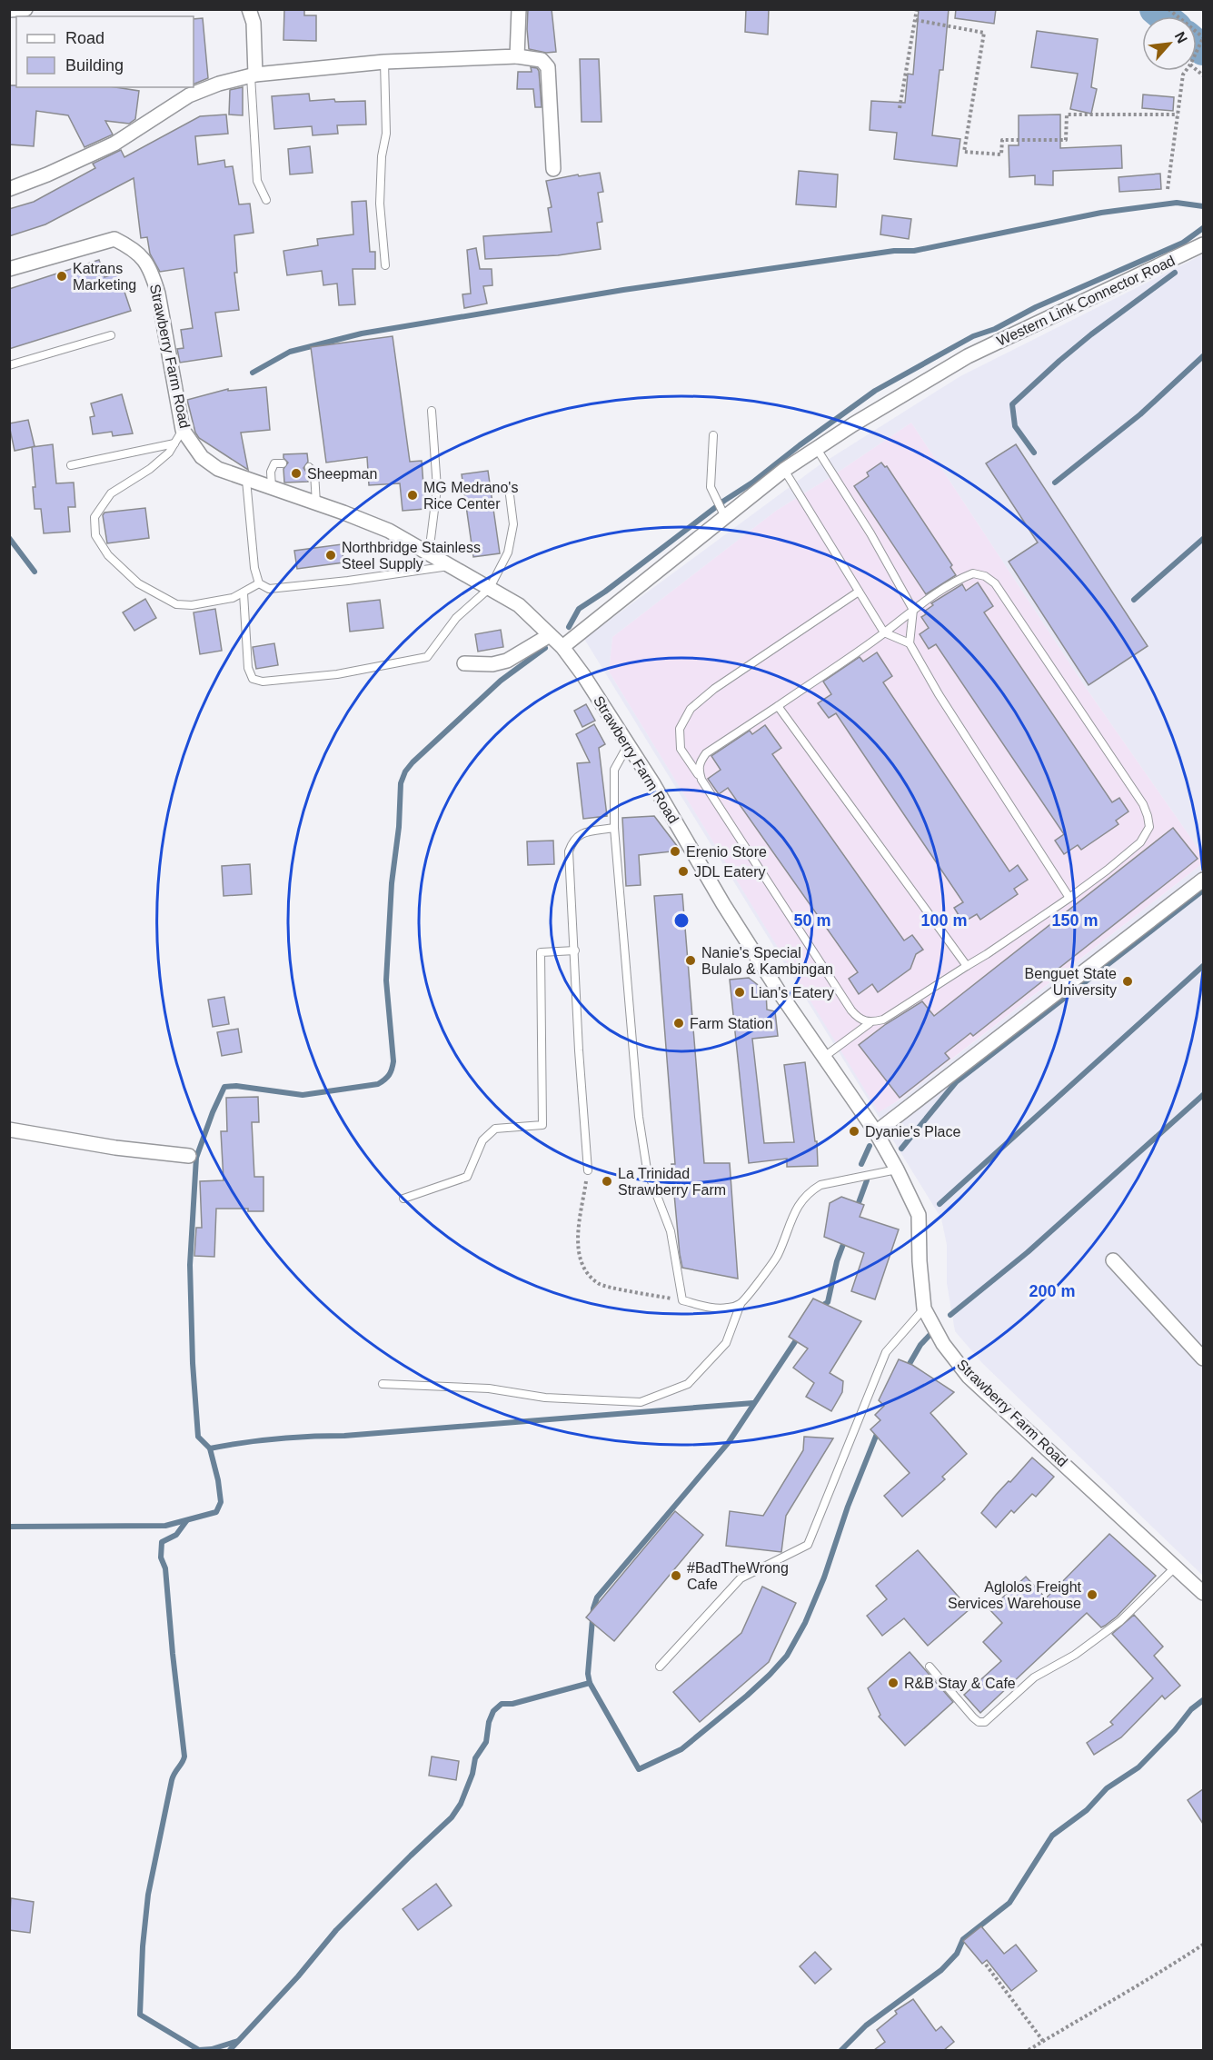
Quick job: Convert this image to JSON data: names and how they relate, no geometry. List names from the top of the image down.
{
  "streets": {
    "street": ["Western Link Connector Road", "Strawberry Farm Road"]
  },
  "crossings": [
    ["Western Link Connector Road", "Strawberry Farm Road"]
  ],
  "places": [
    "Katrans Marketing",
    "Sheepman",
    "MG Medrano's Rice Center",
    "Northbridge Stainless Steel Supply",
    "Erenio Store",
    "JDL Eatery",
    "Nanie's Special Bulalo & Kambingan",
    "Benguet State University",
    "Lian's Eatery",
    "Farm Station",
    "Dyanie's Place",
    "La Trinidad Strawberry Farm",
    "#BadTheWrong Cafe",
    "Aglolos Freight Services Warehouse",
    "R&B Stay & Cafe"
  ],
  "legend": ["Road", "Building"],
  "north": "top right",
  "rings": [
    "50 m",
    "100 m",
    "150 m",
    "200 m"
  ]
}
